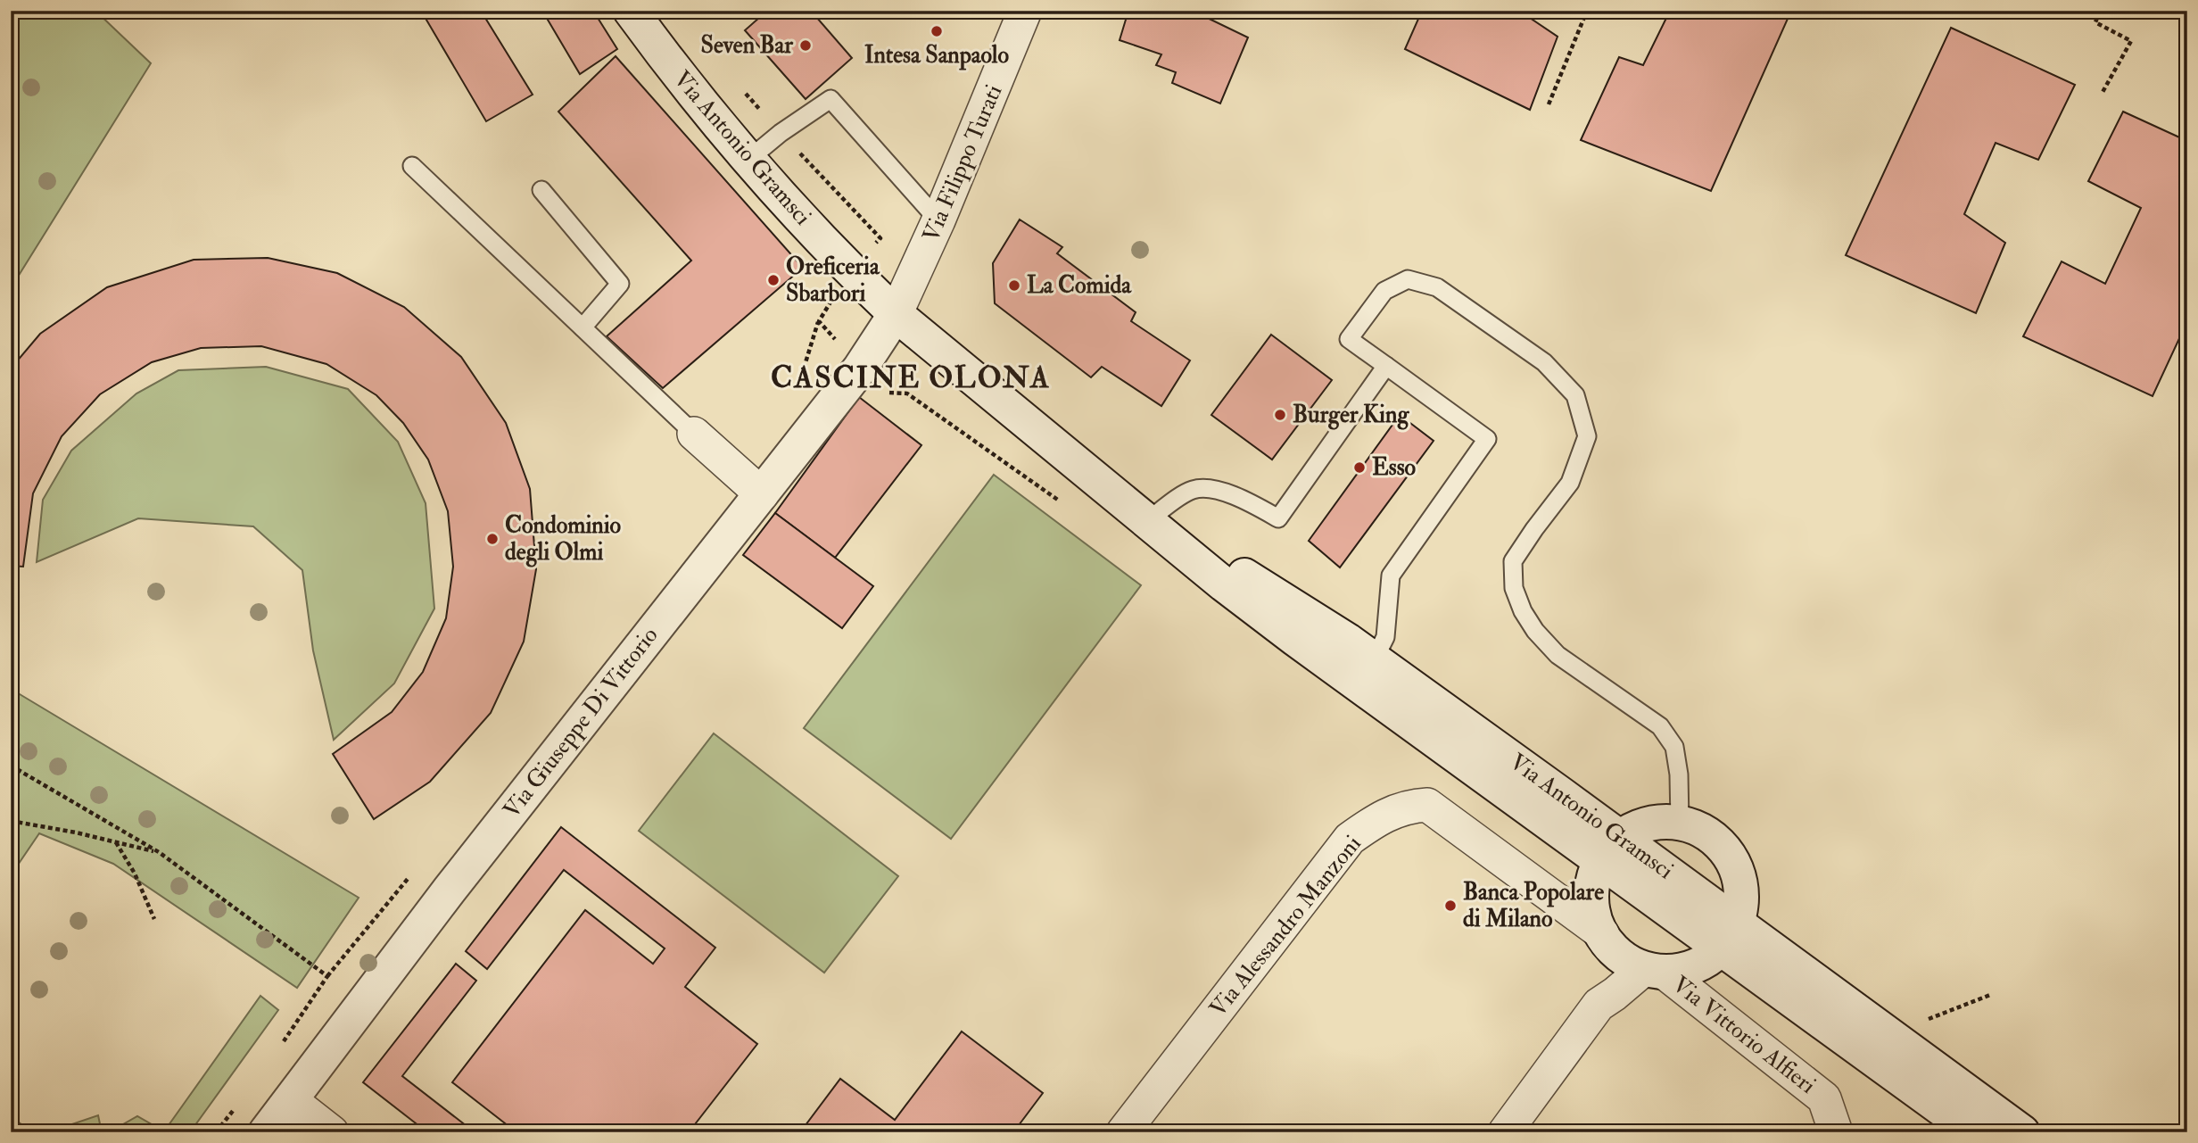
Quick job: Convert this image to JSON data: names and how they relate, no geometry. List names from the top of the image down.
{
  "streets": {
    "main road": ["Via Antonio Gramsci", "Via Giuseppe Di Vittorio"],
    "street": ["Via Filippo Turati", "Via Alessandro Manzoni", "Via Vittorio Alfieri"]
  },
  "crossings": [
    ["Via Antonio Gramsci", "Via Filippo Turati"],
    ["Via Antonio Gramsci", "Via Giuseppe Di Vittorio"],
    ["Via Filippo Turati", "Via Giuseppe Di Vittorio"]
  ],
  "districts": ["CASCINE OLONA"],
  "places": [
    "Intesa Sanpaolo",
    "Seven Bar",
    "Oreficeria Sbarbori",
    "La Comida",
    "Burger King",
    "Esso",
    "Condominio degli Olmi",
    "Banca Popolare di Milano"
  ]
}
